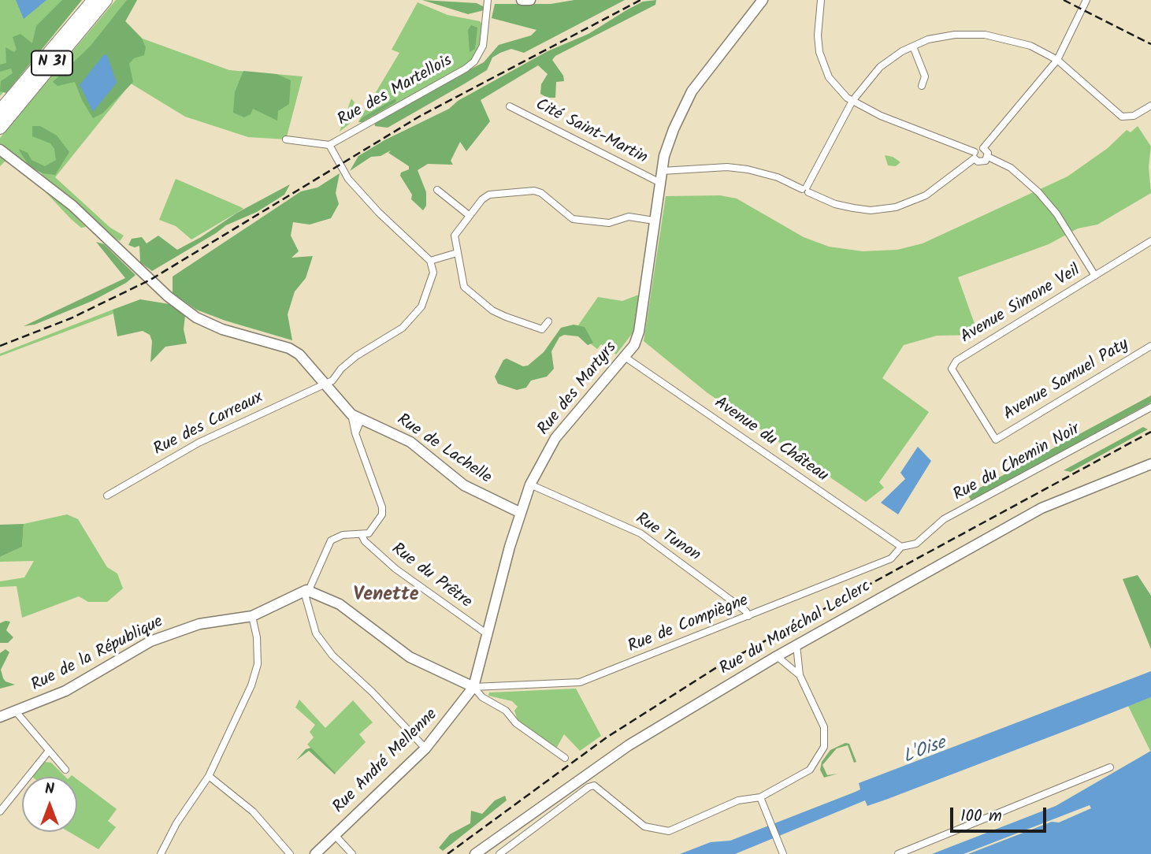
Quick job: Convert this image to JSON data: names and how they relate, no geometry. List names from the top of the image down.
{
  "streets": {
    "highway": ["N 31"],
    "street": [
      "Rue des Martellois",
      "Cité Saint-Martin",
      "Avenue Simone Veil",
      "Avenue Samuel Paty",
      "Rue des Martyrs",
      "Rue des Carreaux",
      "Avenue du Château",
      "Rue de Lachelle",
      "Rue du Chemin Noir",
      "Rue Tunon",
      "Rue du Prêtre",
      "Rue de Compiègne",
      "Rue du Maréchal Leclerc",
      "Rue de la République",
      "Rue André Mellenne"
    ]
  },
  "crossings": [
    ["Cité Saint-Martin", "Rue des Martyrs"],
    ["Avenue Simone Veil", "Avenue Samuel Paty"],
    ["Rue des Martyrs", "Avenue du Château"],
    ["Rue des Martyrs", "Rue de Lachelle"],
    ["Rue des Martyrs", "Rue Tunon"],
    ["Rue des Martyrs", "Rue du Prêtre"],
    ["Rue des Martyrs", "Rue de Compiègne"],
    ["Rue des Martyrs", "Rue André Mellenne"],
    ["Avenue du Château", "Rue du Chemin Noir"],
    ["Avenue du Château", "Rue de Compiègne"],
    ["Rue du Chemin Noir", "Rue de Compiègne"],
    ["Rue Tunon", "Rue de Compiègne"],
    ["Rue de Compiègne", "Rue André Mellenne"]
  ],
  "districts": ["Venette"],
  "water": ["L'Oise"],
  "scale_bar": "100 m",
  "north": "top"
}
